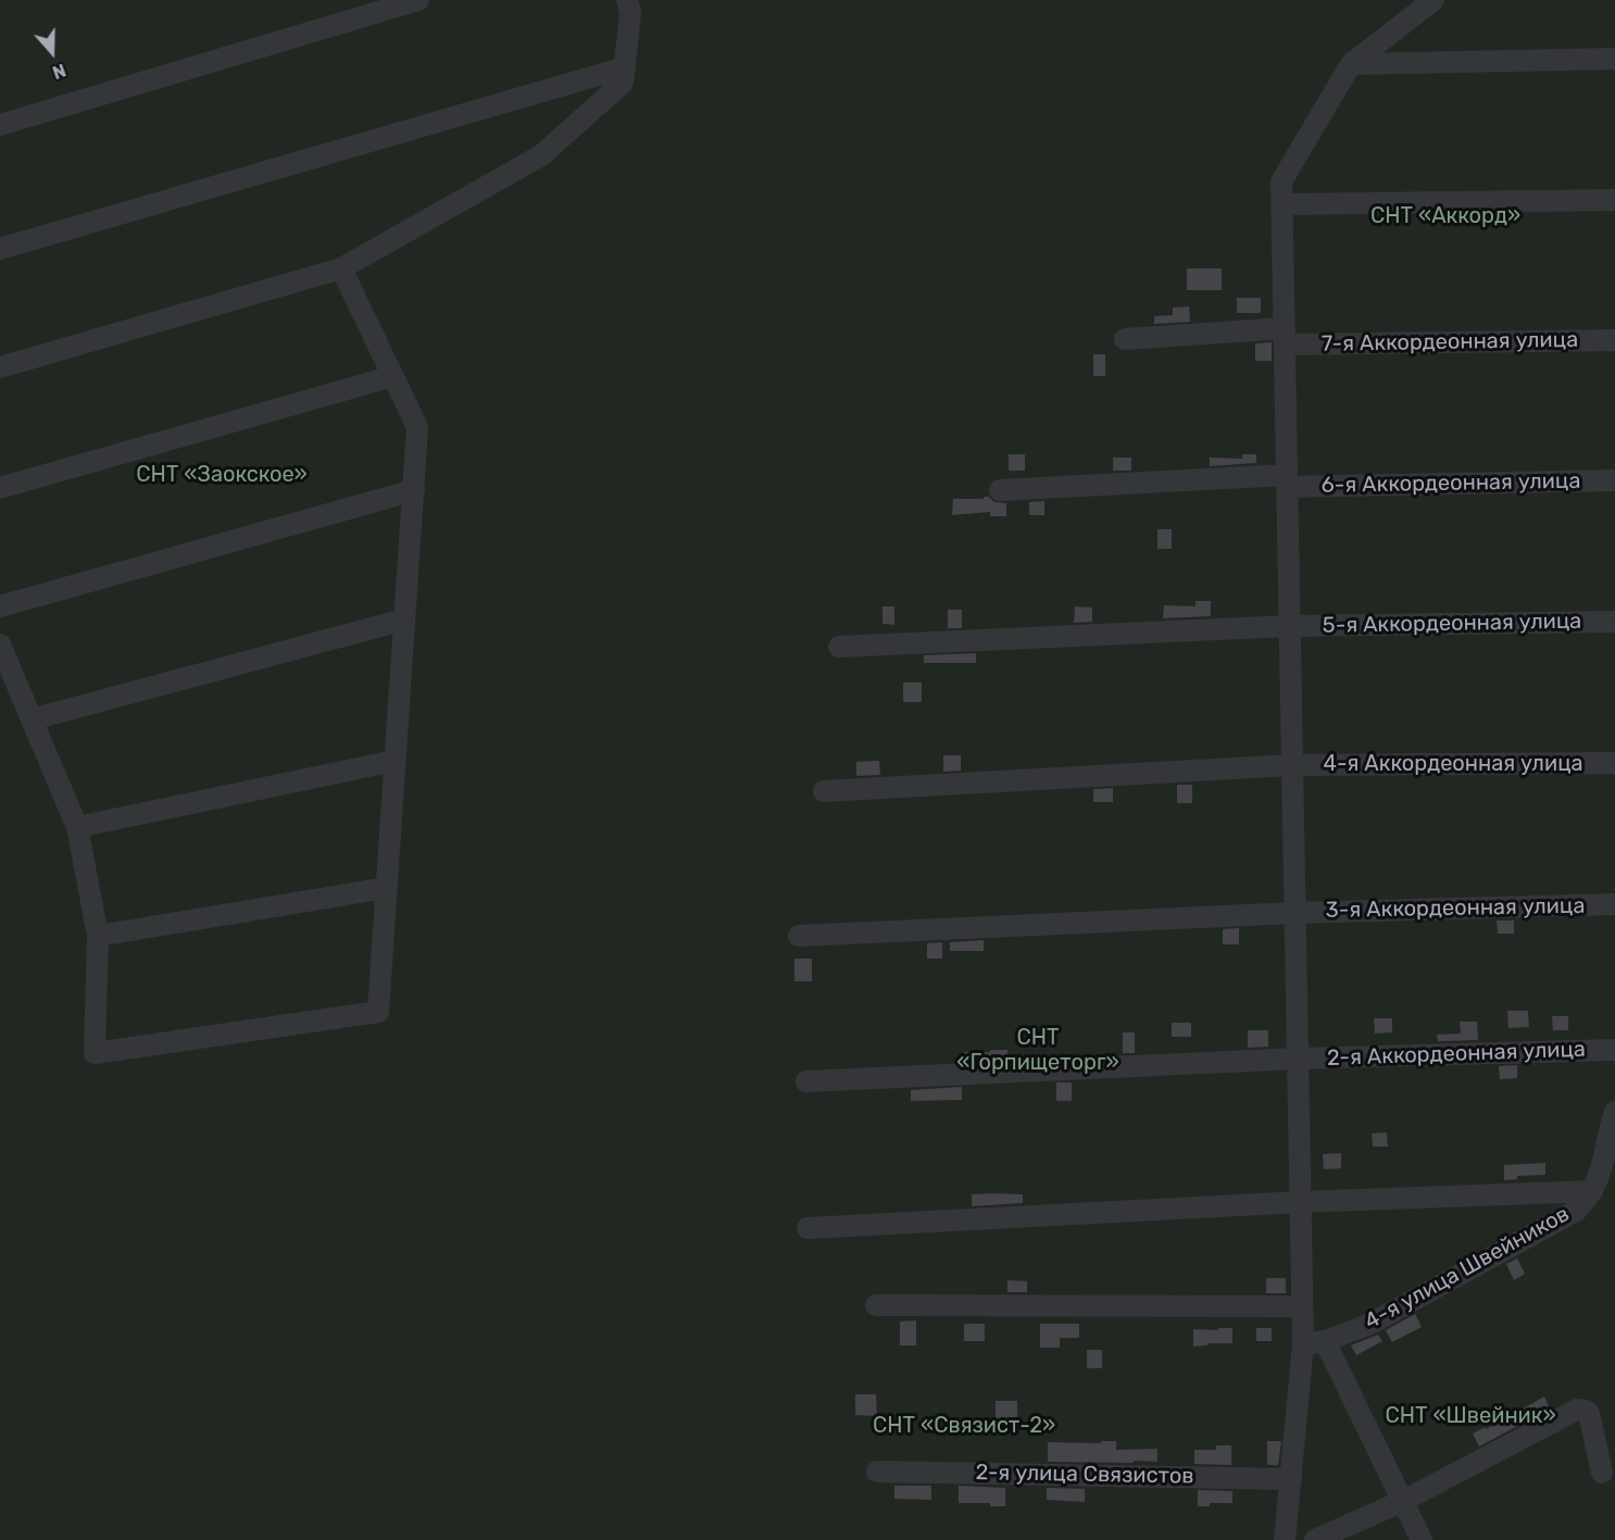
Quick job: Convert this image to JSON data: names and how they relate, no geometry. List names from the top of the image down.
{
  "streets": {
    "street": [
      "7-я Аккордеонная улица",
      "6-я Аккордеонная улица",
      "5-я Аккордеонная улица",
      "4-я Аккордеонная улица",
      "3-я Аккордеонная улица",
      "2-я Аккордеонная улица",
      "4-я улица Швейников",
      "2-я улица Связистов"
    ]
  },
  "parks": [
    "СНТ «Аккорд»",
    "СНТ «Заокское»",
    "СНТ «Горпищеторг»",
    "СНТ «Швейник»",
    "СНТ «Связист-2»"
  ],
  "north": "bottom"
}
